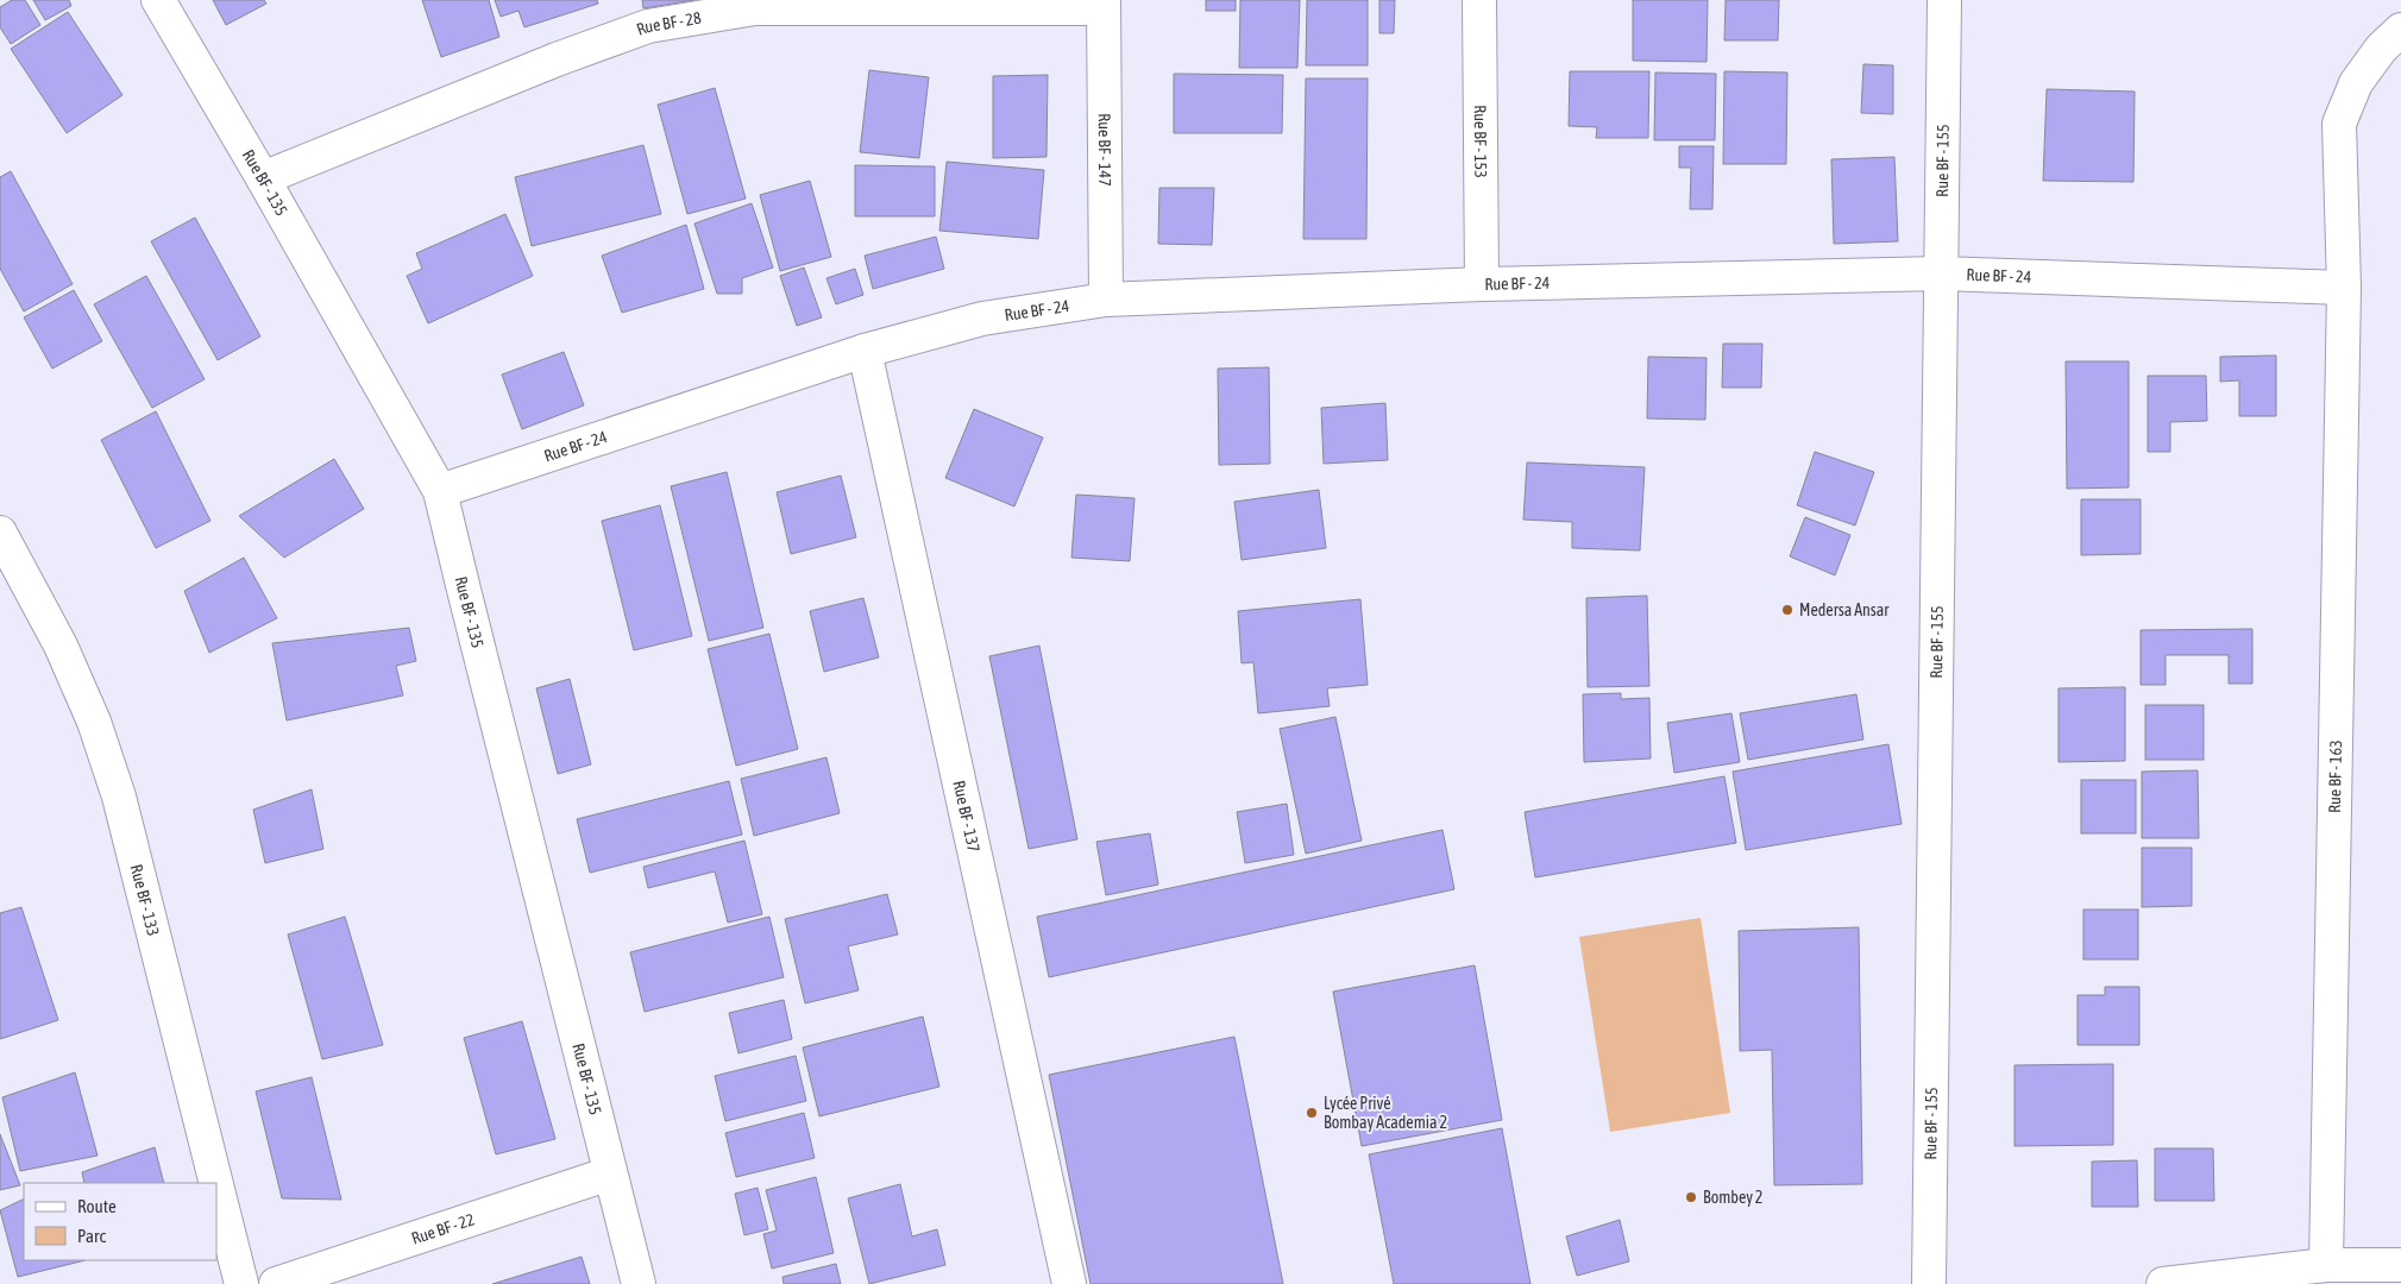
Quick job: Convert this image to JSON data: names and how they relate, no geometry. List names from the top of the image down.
{
  "streets": {
    "street": [
      "Rue BF - 28",
      "Rue BF - 153",
      "Rue BF - 147",
      "Rue BF - 155",
      "Rue BF - 135",
      "Rue BF - 24",
      "Rue BF - 163",
      "Rue BF - 137",
      "Rue BF - 133",
      "Rue BF - 22"
    ]
  },
  "crossings": [
    ["Rue BF - 28", "Rue BF - 147"],
    ["Rue BF - 28", "Rue BF - 135"],
    ["Rue BF - 153", "Rue BF - 24"],
    ["Rue BF - 147", "Rue BF - 24"],
    ["Rue BF - 155", "Rue BF - 24"],
    ["Rue BF - 135", "Rue BF - 24"],
    ["Rue BF - 135", "Rue BF - 22"],
    ["Rue BF - 24", "Rue BF - 163"],
    ["Rue BF - 24", "Rue BF - 137"]
  ],
  "places": ["Medersa Ansar", "Lycée Privé Bombay Academia 2", "Bombey 2"],
  "legend": ["Route", "Parc"]
}
